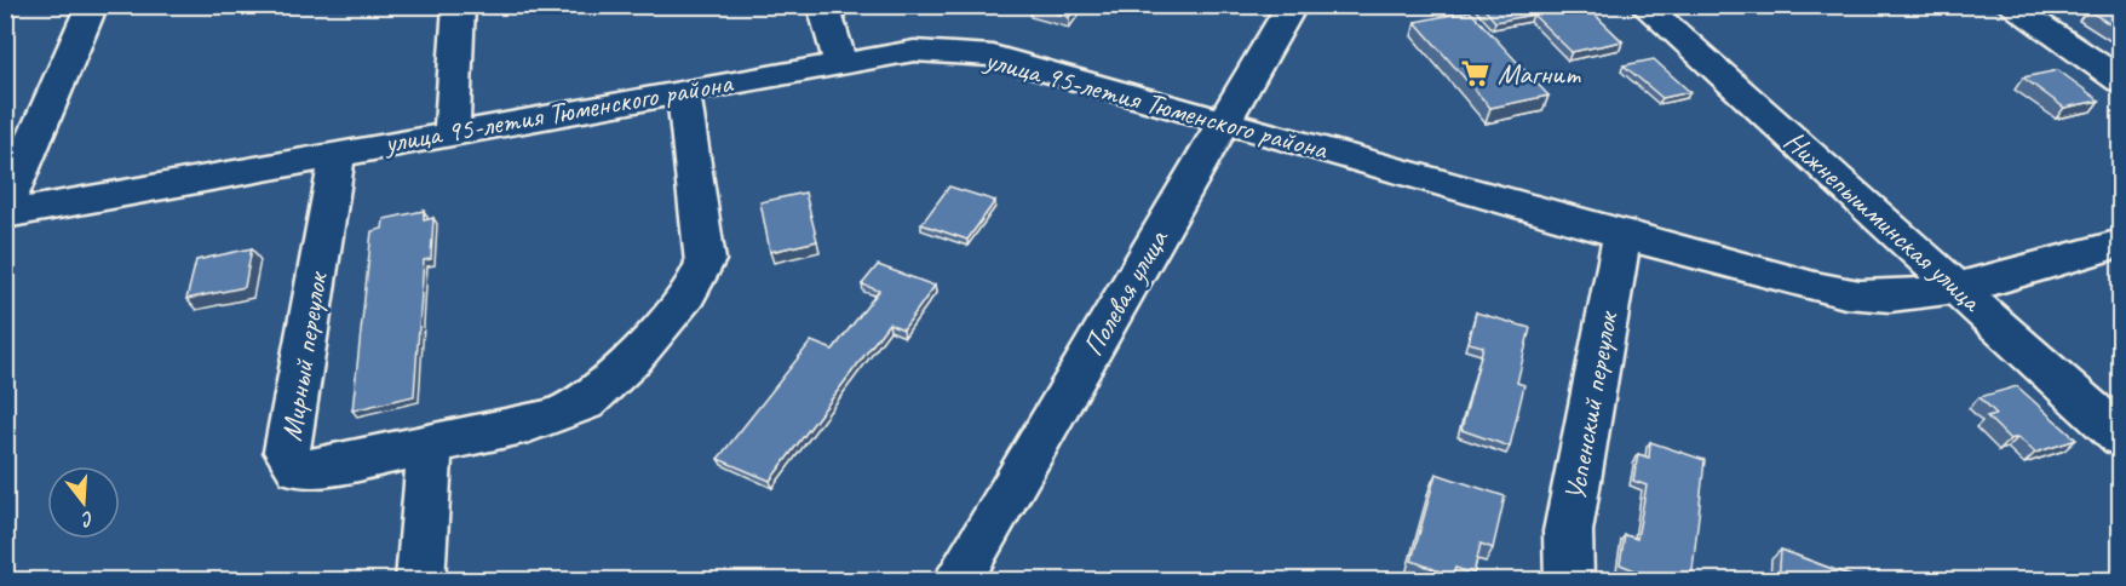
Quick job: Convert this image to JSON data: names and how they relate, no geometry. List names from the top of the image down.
{
  "streets": {
    "street": [
      "улица 95-летия Тюменского района",
      "Нижнепышминская улица",
      "Полевая улица",
      "Мирный переулок",
      "Успенский переулок"
    ]
  },
  "crossings": [
    ["улица 95-летия Тюменского района", "Нижнепышминская улица"],
    ["улица 95-летия Тюменского района", "Полевая улица"],
    ["улица 95-летия Тюменского района", "Мирный переулок"],
    ["улица 95-летия Тюменского района", "Успенский переулок"]
  ],
  "places": {
    "supermarket": ["Магнит"]
  },
  "north": "bottom"
}
